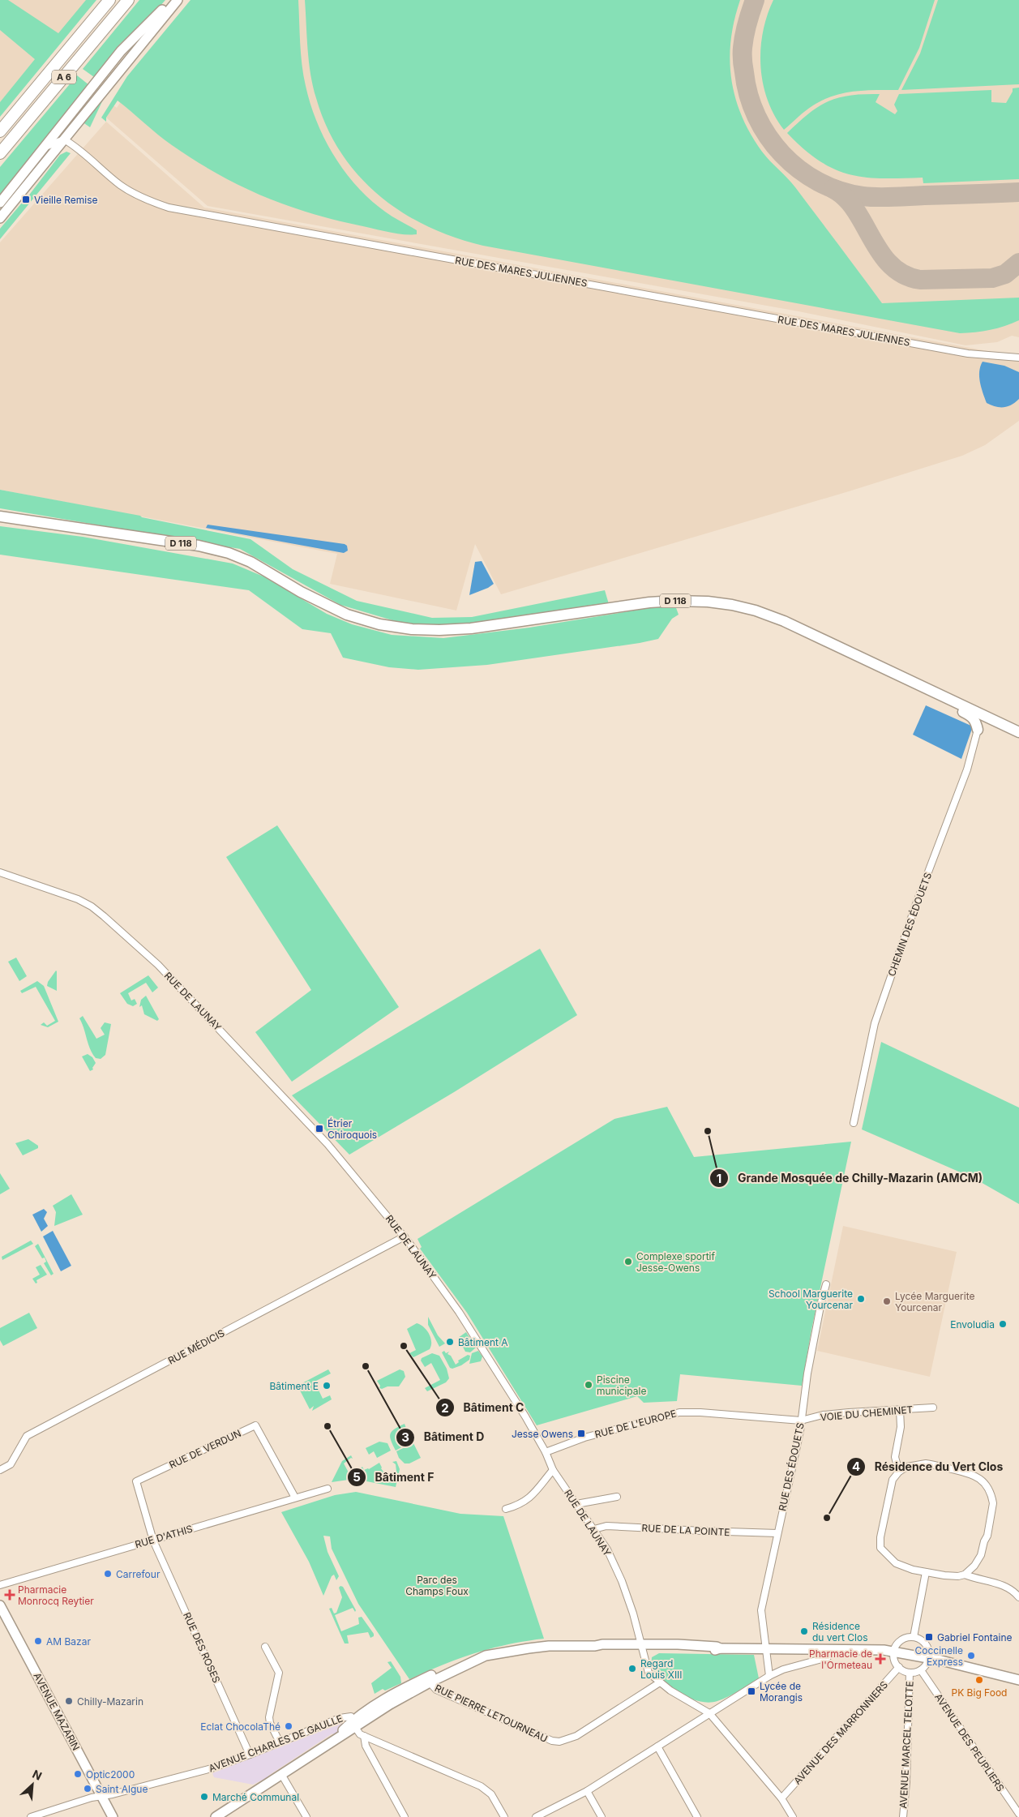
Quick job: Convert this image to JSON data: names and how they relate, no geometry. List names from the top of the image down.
{
  "streets": {
    "highway": ["A 6"],
    "main road": ["D 118", "AVENUE MAZARIN"],
    "street": [
      "RUE DES MARES JULIENNES",
      "CHEMIN DES ÉDOUETS",
      "RUE DE LAUNAY",
      "RUE MÉDICIS",
      "VOIE DU CHEMINET",
      "RUE DE L'EUROPE",
      "RUE DE VERDUN",
      "RUE DES ÉDOUETS",
      "RUE DE LA POINTE",
      "RUE D'ATHIS",
      "RUE DES ROSES",
      "RUE PIERRE LETOURNEAU",
      "AVENUE DES MARRONNIERS",
      "AVENUE DES PEUPLIERS",
      "AVENUE CHARLES DE GAULLE",
      "AVENUE MARCEL TELOTTE"
    ]
  },
  "crossings": [
    ["RUE DE LAUNAY", "RUE MÉDICIS"],
    ["RUE DE LAUNAY", "RUE DE L'EUROPE"],
    ["RUE DE LAUNAY", "RUE DE LA POINTE"],
    ["RUE DE LAUNAY", "RUE PIERRE LETOURNEAU"],
    ["RUE DE LAUNAY", "AVENUE DES MARRONNIERS"],
    ["VOIE DU CHEMINET", "RUE DE L'EUROPE"],
    ["VOIE DU CHEMINET", "RUE DES ÉDOUETS"],
    ["RUE DE L'EUROPE", "RUE DES ÉDOUETS"],
    ["RUE DE VERDUN", "RUE D'ATHIS"],
    ["RUE DE VERDUN", "RUE DES ROSES"],
    ["RUE DES ÉDOUETS", "RUE DE LA POINTE"],
    ["RUE D'ATHIS", "RUE DES ROSES"],
    ["RUE DES ROSES", "AVENUE CHARLES DE GAULLE"],
    ["AVENUE MAZARIN", "AVENUE CHARLES DE GAULLE"]
  ],
  "parks": ["Parc des Champs Foux"],
  "places": {
    "transit": [
      "Vieille Remise",
      "Étrier Chiroquois",
      "Jesse Owens",
      "Gabriel Fontaine",
      "Lycée de Morangis"
    ],
    "other": [
      "Grande Mosquée de Chilly-Mazarin (AMCM)",
      "Complexe sportif Jesse-Owens",
      "School Marguerite Yourcenar",
      "Lycée Marguerite Yourcenar",
      "Envoludia",
      "Bâtiment A",
      "Bâtiment C",
      "Bâtiment D",
      "Piscine municipale",
      "Bâtiment E",
      "Bâtiment F",
      "Résidence du Vert Clos",
      "Carrefour",
      "Résidence du vert Clos",
      "AM Bazar",
      "Coccinelle Express",
      "Regard Louis XIII",
      "PK Big Food",
      "Chilly-Mazarin",
      "Eclat ChocolaThé",
      "Optic2000",
      "Saint Algue",
      "Marché Communal"
    ],
    "health": ["Pharmacie Monrocq Reytier", "Pharmacie de l'Ormeteau"]
  },
  "north": "top right"
}
